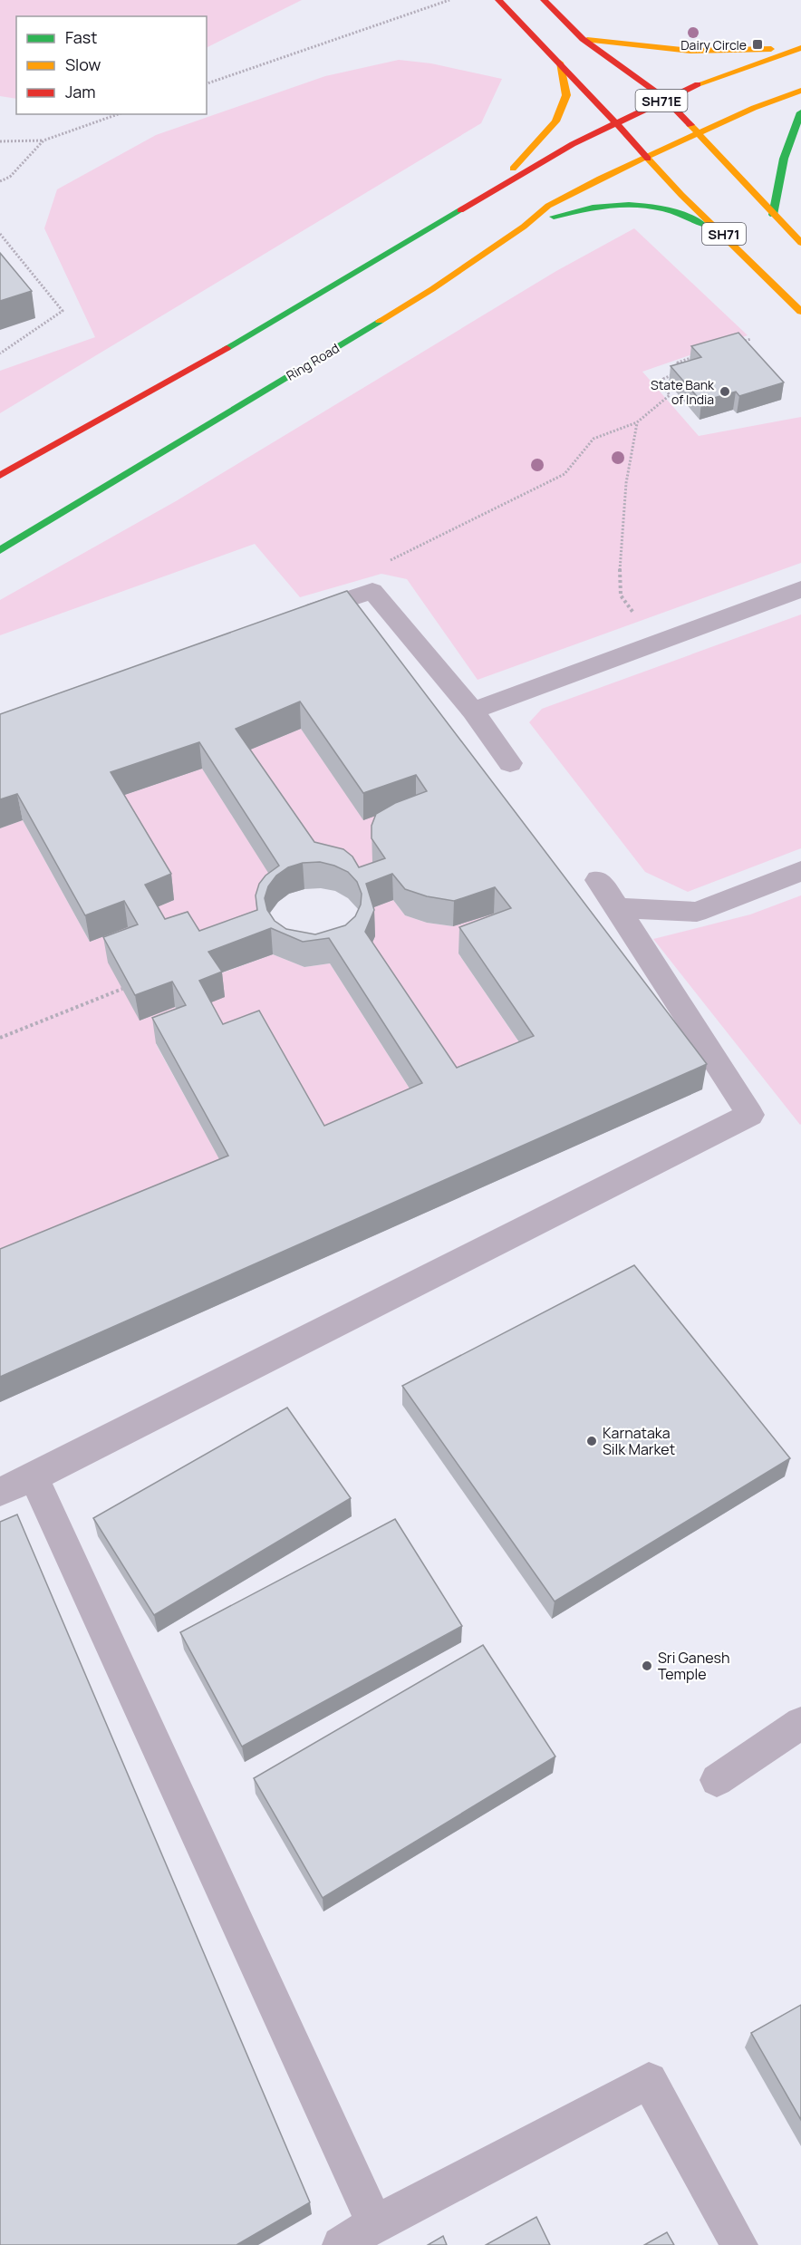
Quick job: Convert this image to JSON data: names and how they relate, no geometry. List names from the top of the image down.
{
  "streets": {
    "main road": ["SH71E", "SH71", "Ring Road"]
  },
  "crossings": [
    ["SH71E", "SH71"],
    ["SH71", "Ring Road"]
  ],
  "places": {
    "transit": ["Dairy Circle"],
    "other": ["State Bank of India", "Karnataka Silk Market", "Sri Ganesh Temple"]
  },
  "legend": ["Fast", "Slow", "Jam"]
}
